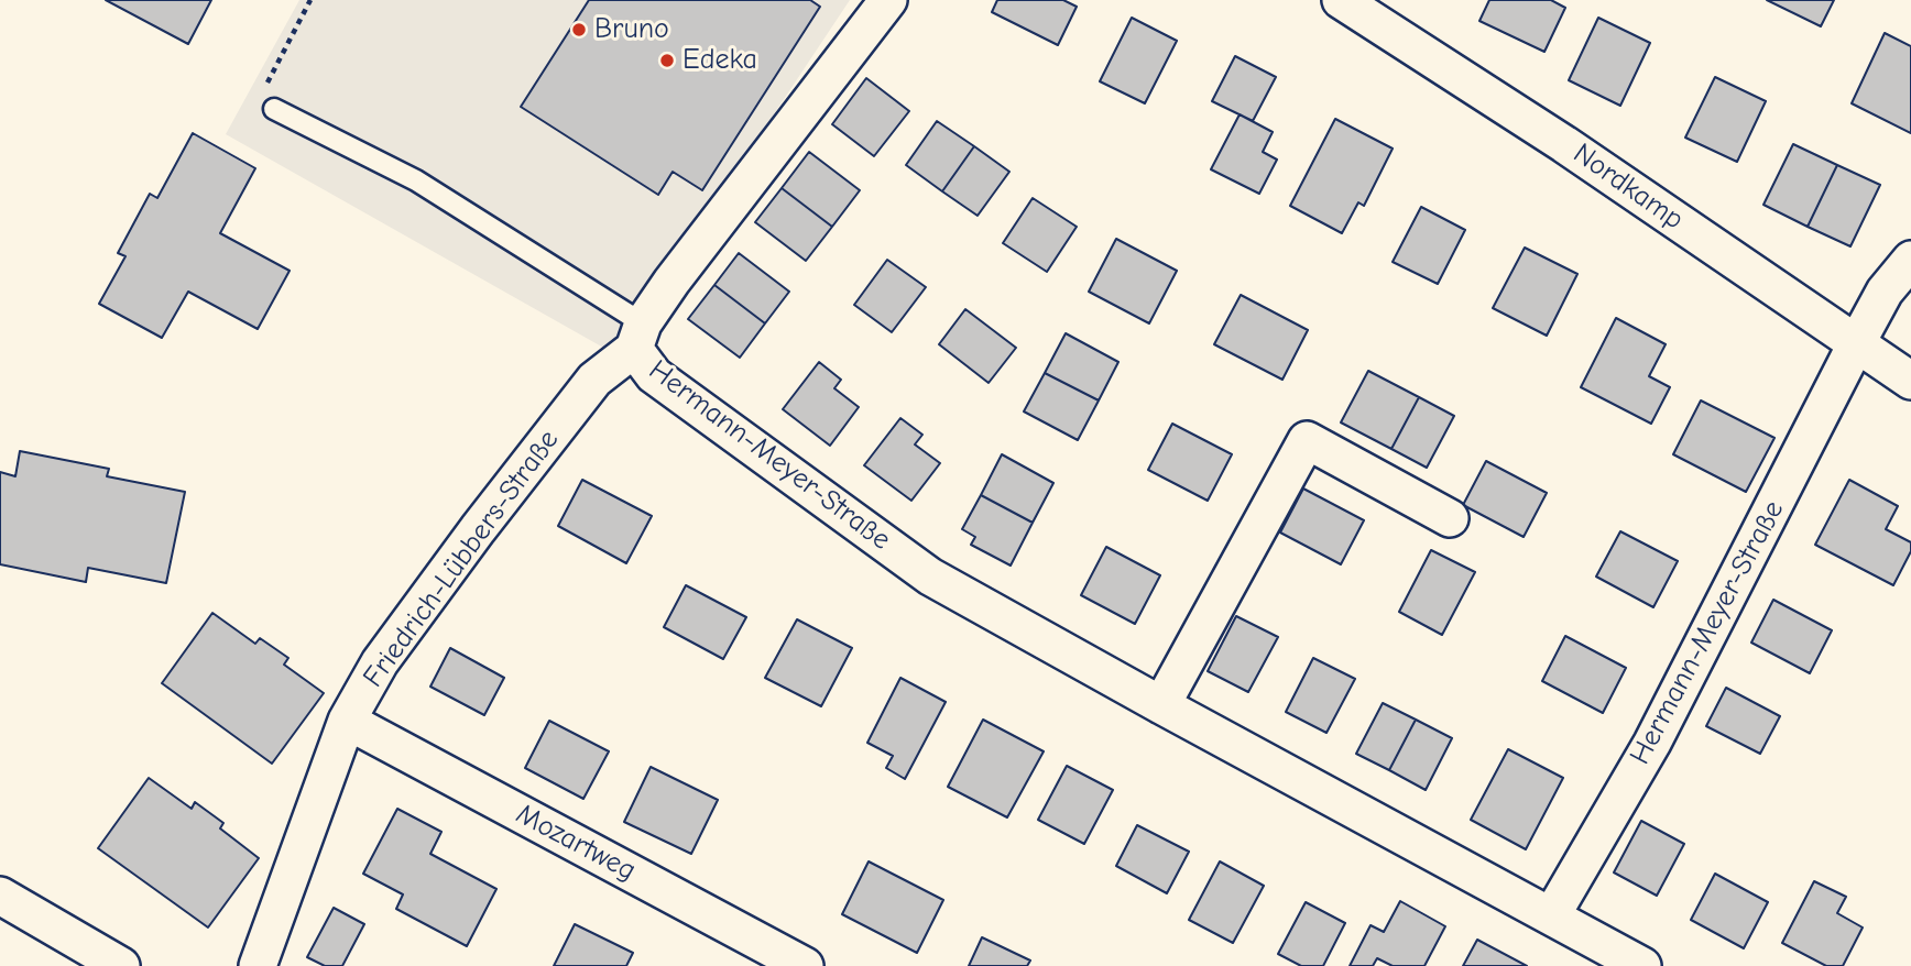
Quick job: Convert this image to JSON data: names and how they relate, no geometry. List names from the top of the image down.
{
  "streets": {
    "street": [
      "Nordkamp",
      "Hermann-Meyer-Straße",
      "Friedrich-Lübbers-Straße",
      "Mozartweg"
    ]
  },
  "crossings": [
    ["Nordkamp", "Hermann-Meyer-Straße"],
    ["Hermann-Meyer-Straße", "Friedrich-Lübbers-Straße"],
    ["Friedrich-Lübbers-Straße", "Mozartweg"]
  ],
  "places": ["Bruno", "Edeka"]
}
